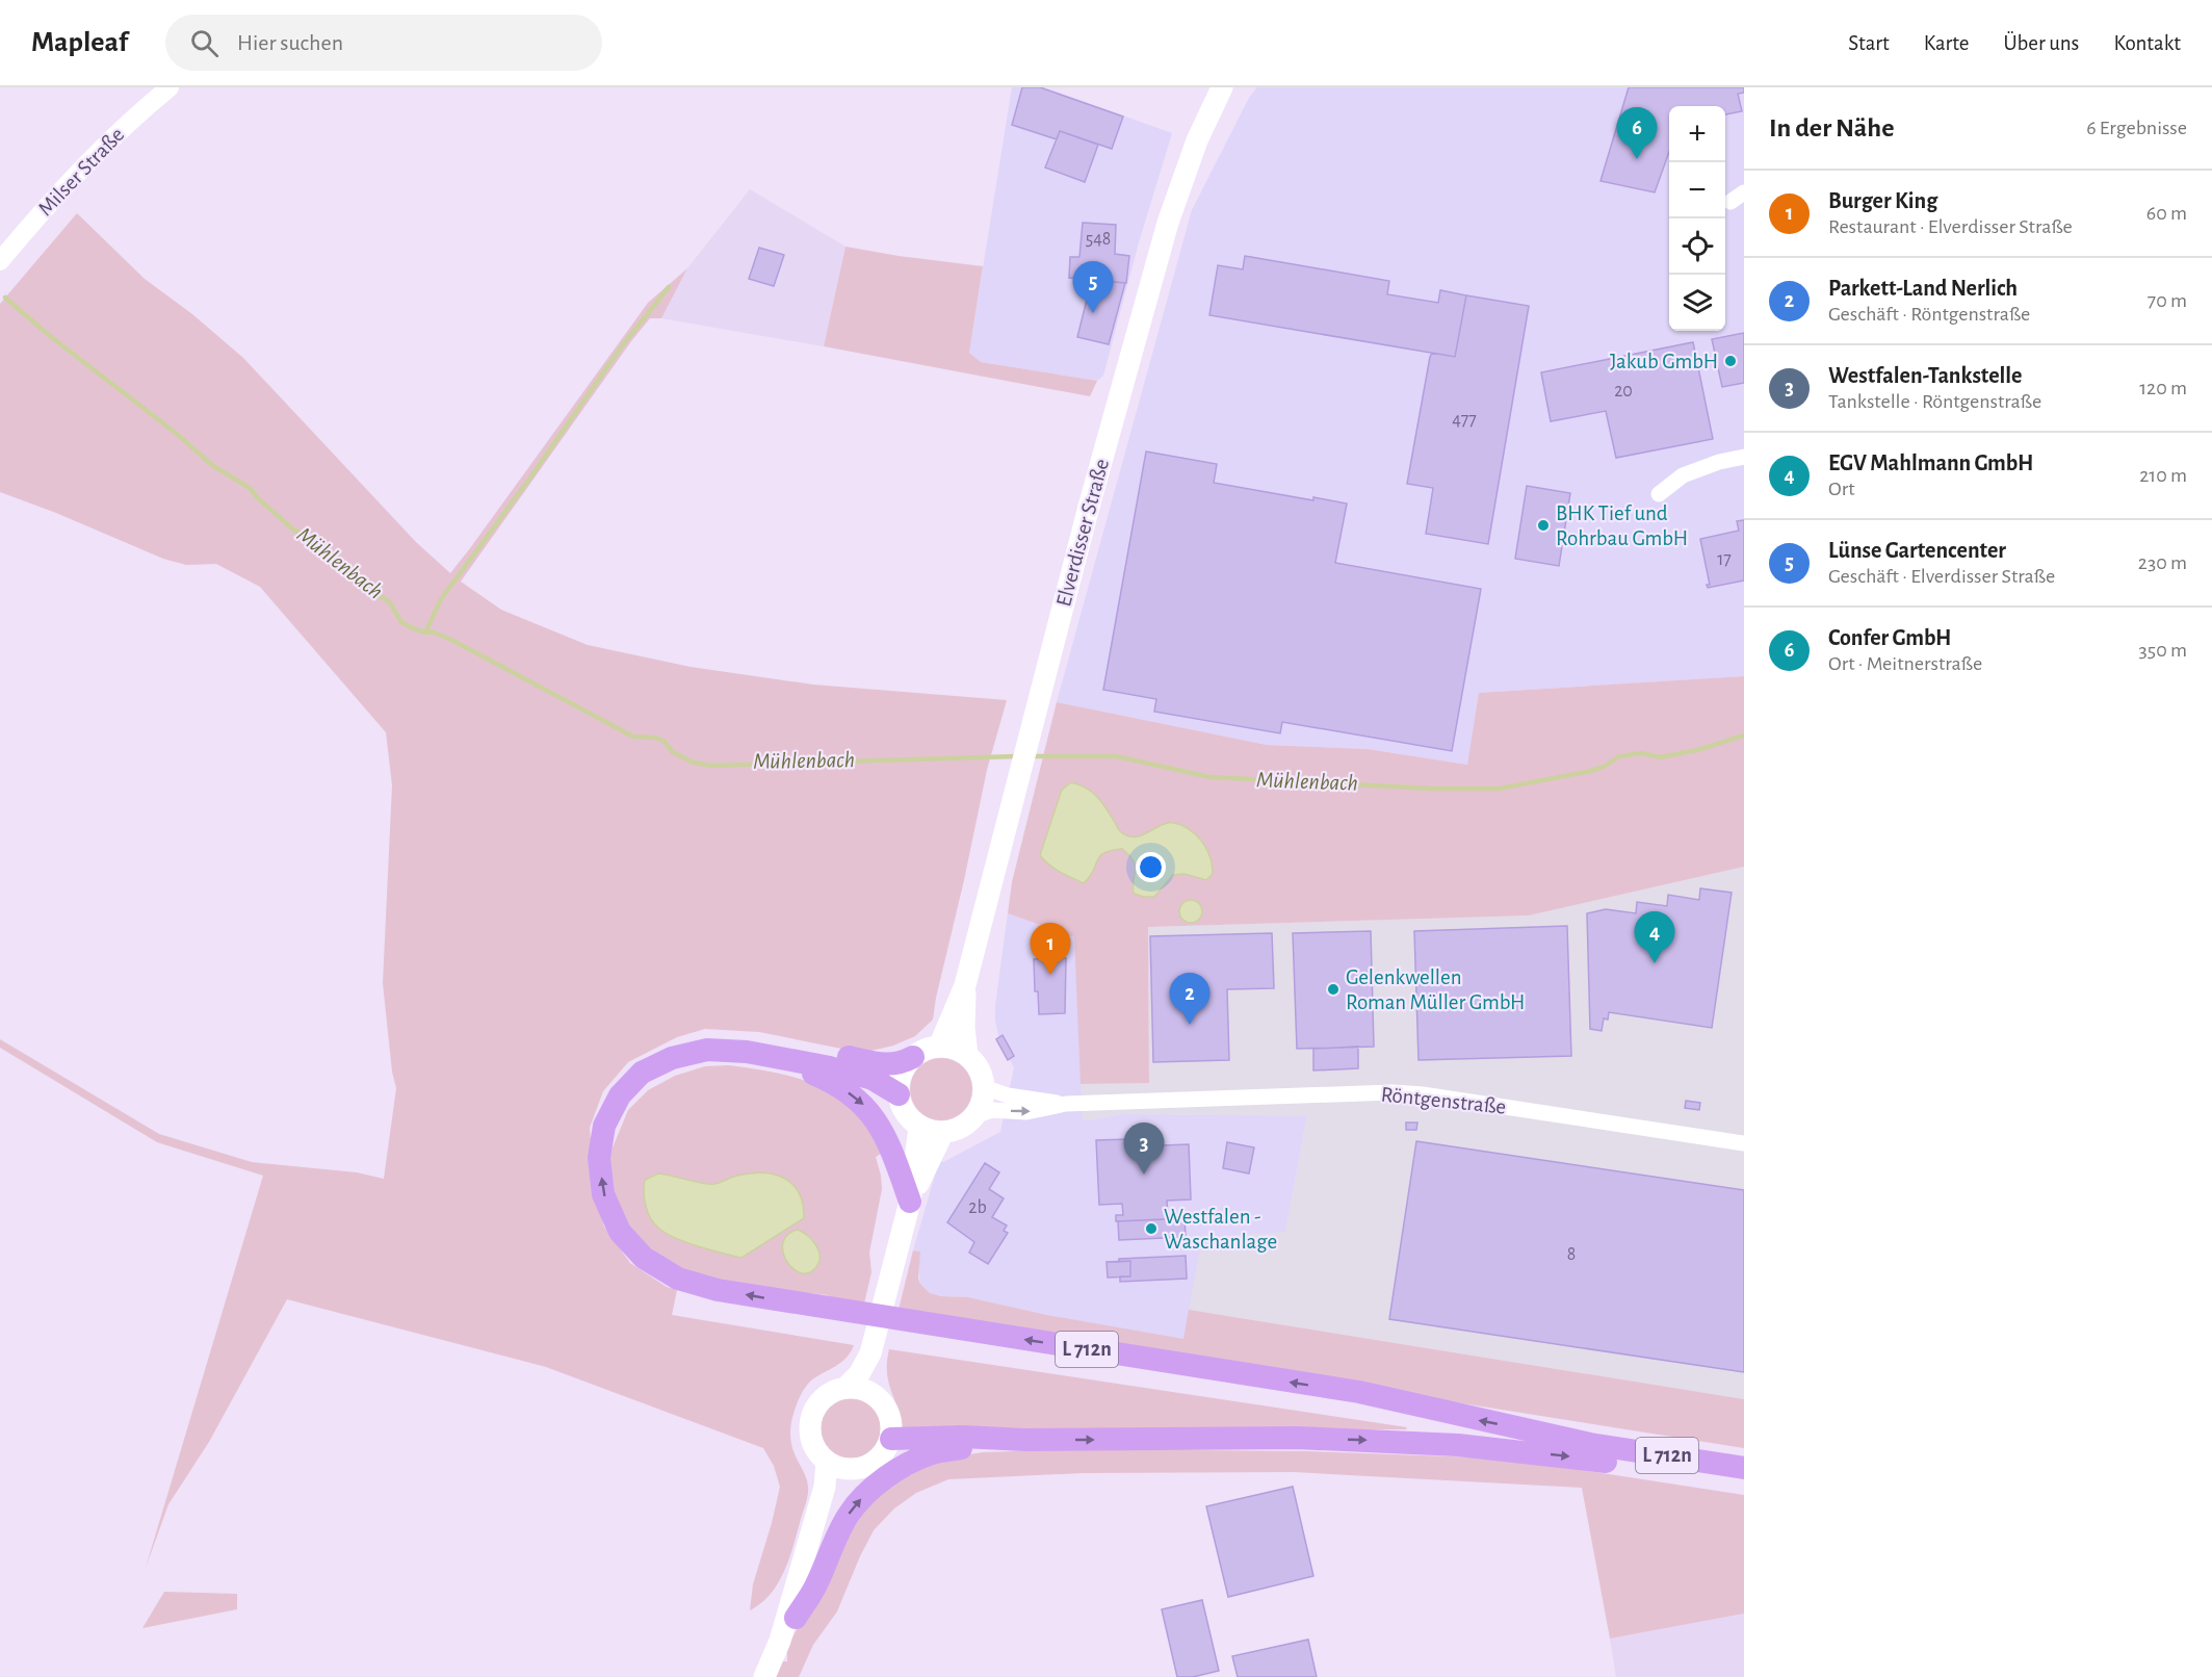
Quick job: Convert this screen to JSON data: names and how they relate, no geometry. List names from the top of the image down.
{
  "streets": {
    "main road": ["Elverdisser Straße", "L 712n"],
    "street": ["Milser Straße", "Röntgenstraße"]
  },
  "crossings": [
    ["Elverdisser Straße", "Röntgenstraße"]
  ],
  "water": ["Mühlenbach"],
  "places": [
    "Jakub GmbH",
    "BHK Tief und Rohrbau GmbH",
    "Gelenkwellen Roman Müller GmbH",
    "Westfalen - Waschanlage"
  ],
  "house_numbers": [
    "548",
    "20",
    "477",
    "17",
    "2b",
    "8"
  ],
  "page": {
    "header": "Mapleaf",
    "search": "Hier suchen",
    "nav": [
      "Start",
      "Karte",
      "Über uns",
      "Kontakt"
    ],
    "heading": ["In der Nähe", "6 Ergebnisse"],
    "map_buttons": ["+", "−"],
    "pins": [
      "6",
      "5",
      "4",
      "1",
      "2",
      "3"
    ],
    "list": [
      {
        "mark": "1",
        "name": "Burger King",
        "note": "Restaurant · Elverdisser Straße",
        "value": "60 m"
      },
      {
        "mark": "2",
        "name": "Parkett-Land Nerlich",
        "note": "Geschäft · Röntgenstraße",
        "value": "70 m"
      },
      {
        "mark": "3",
        "name": "Westfalen-Tankstelle",
        "note": "Tankstelle · Röntgenstraße",
        "value": "120 m"
      },
      {
        "mark": "4",
        "name": "EGV Mahlmann GmbH",
        "note": "Ort",
        "value": "210 m"
      },
      {
        "mark": "5",
        "name": "Lünse Gartencenter",
        "note": "Geschäft · Elverdisser Straße",
        "value": "230 m"
      },
      {
        "mark": "6",
        "name": "Confer GmbH",
        "note": "Ort · Meitnerstraße",
        "value": "350 m"
      }
    ]
  }
}
